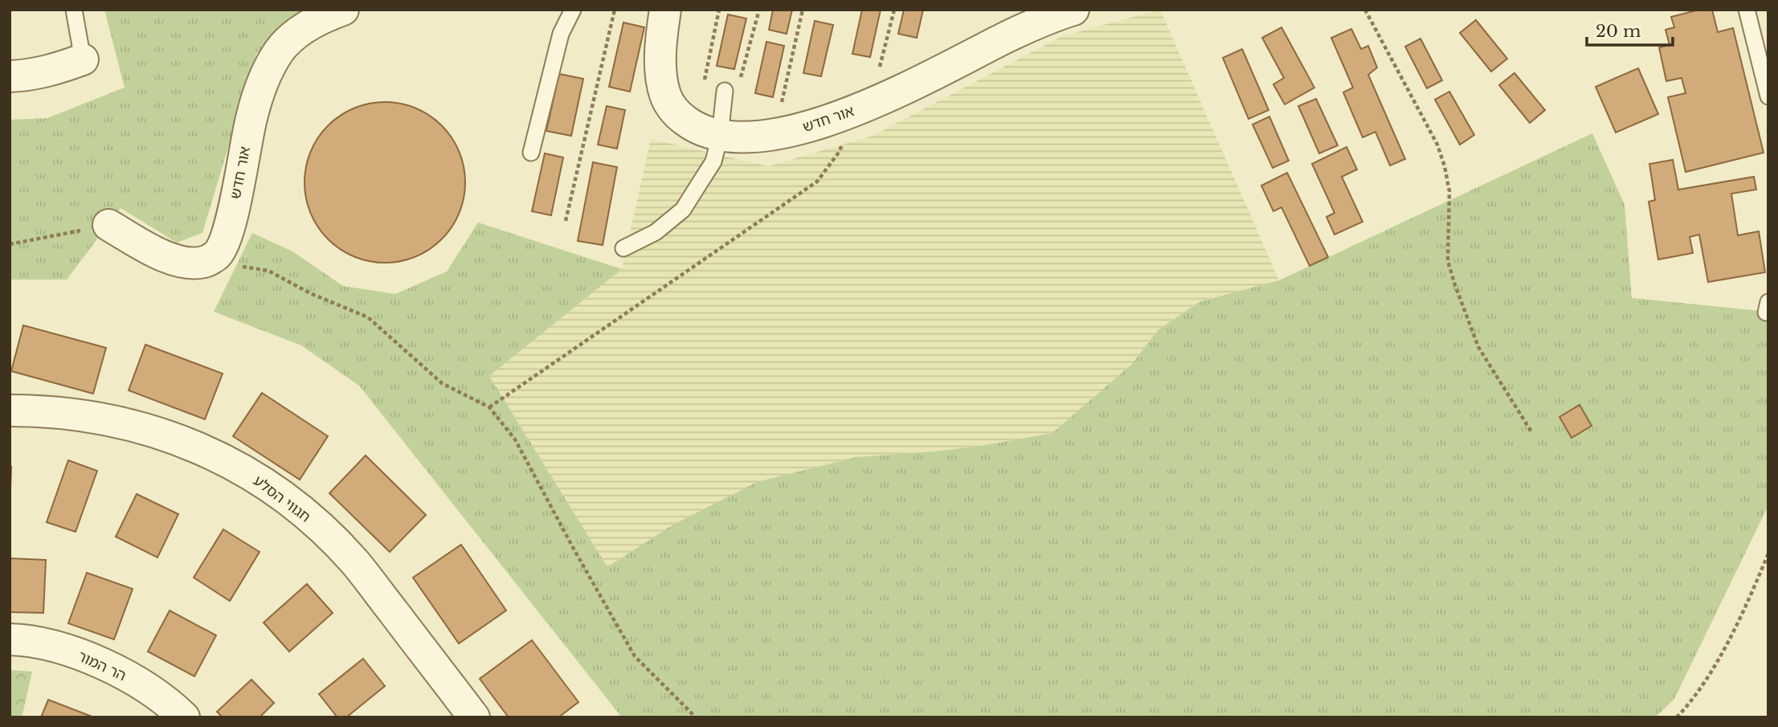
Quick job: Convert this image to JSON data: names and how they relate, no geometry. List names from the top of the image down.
{
  "streets": {
    "street": ["אור חדש", "חגווי הסלע", "הר המור"]
  },
  "scale_bar": "20 m"
}
